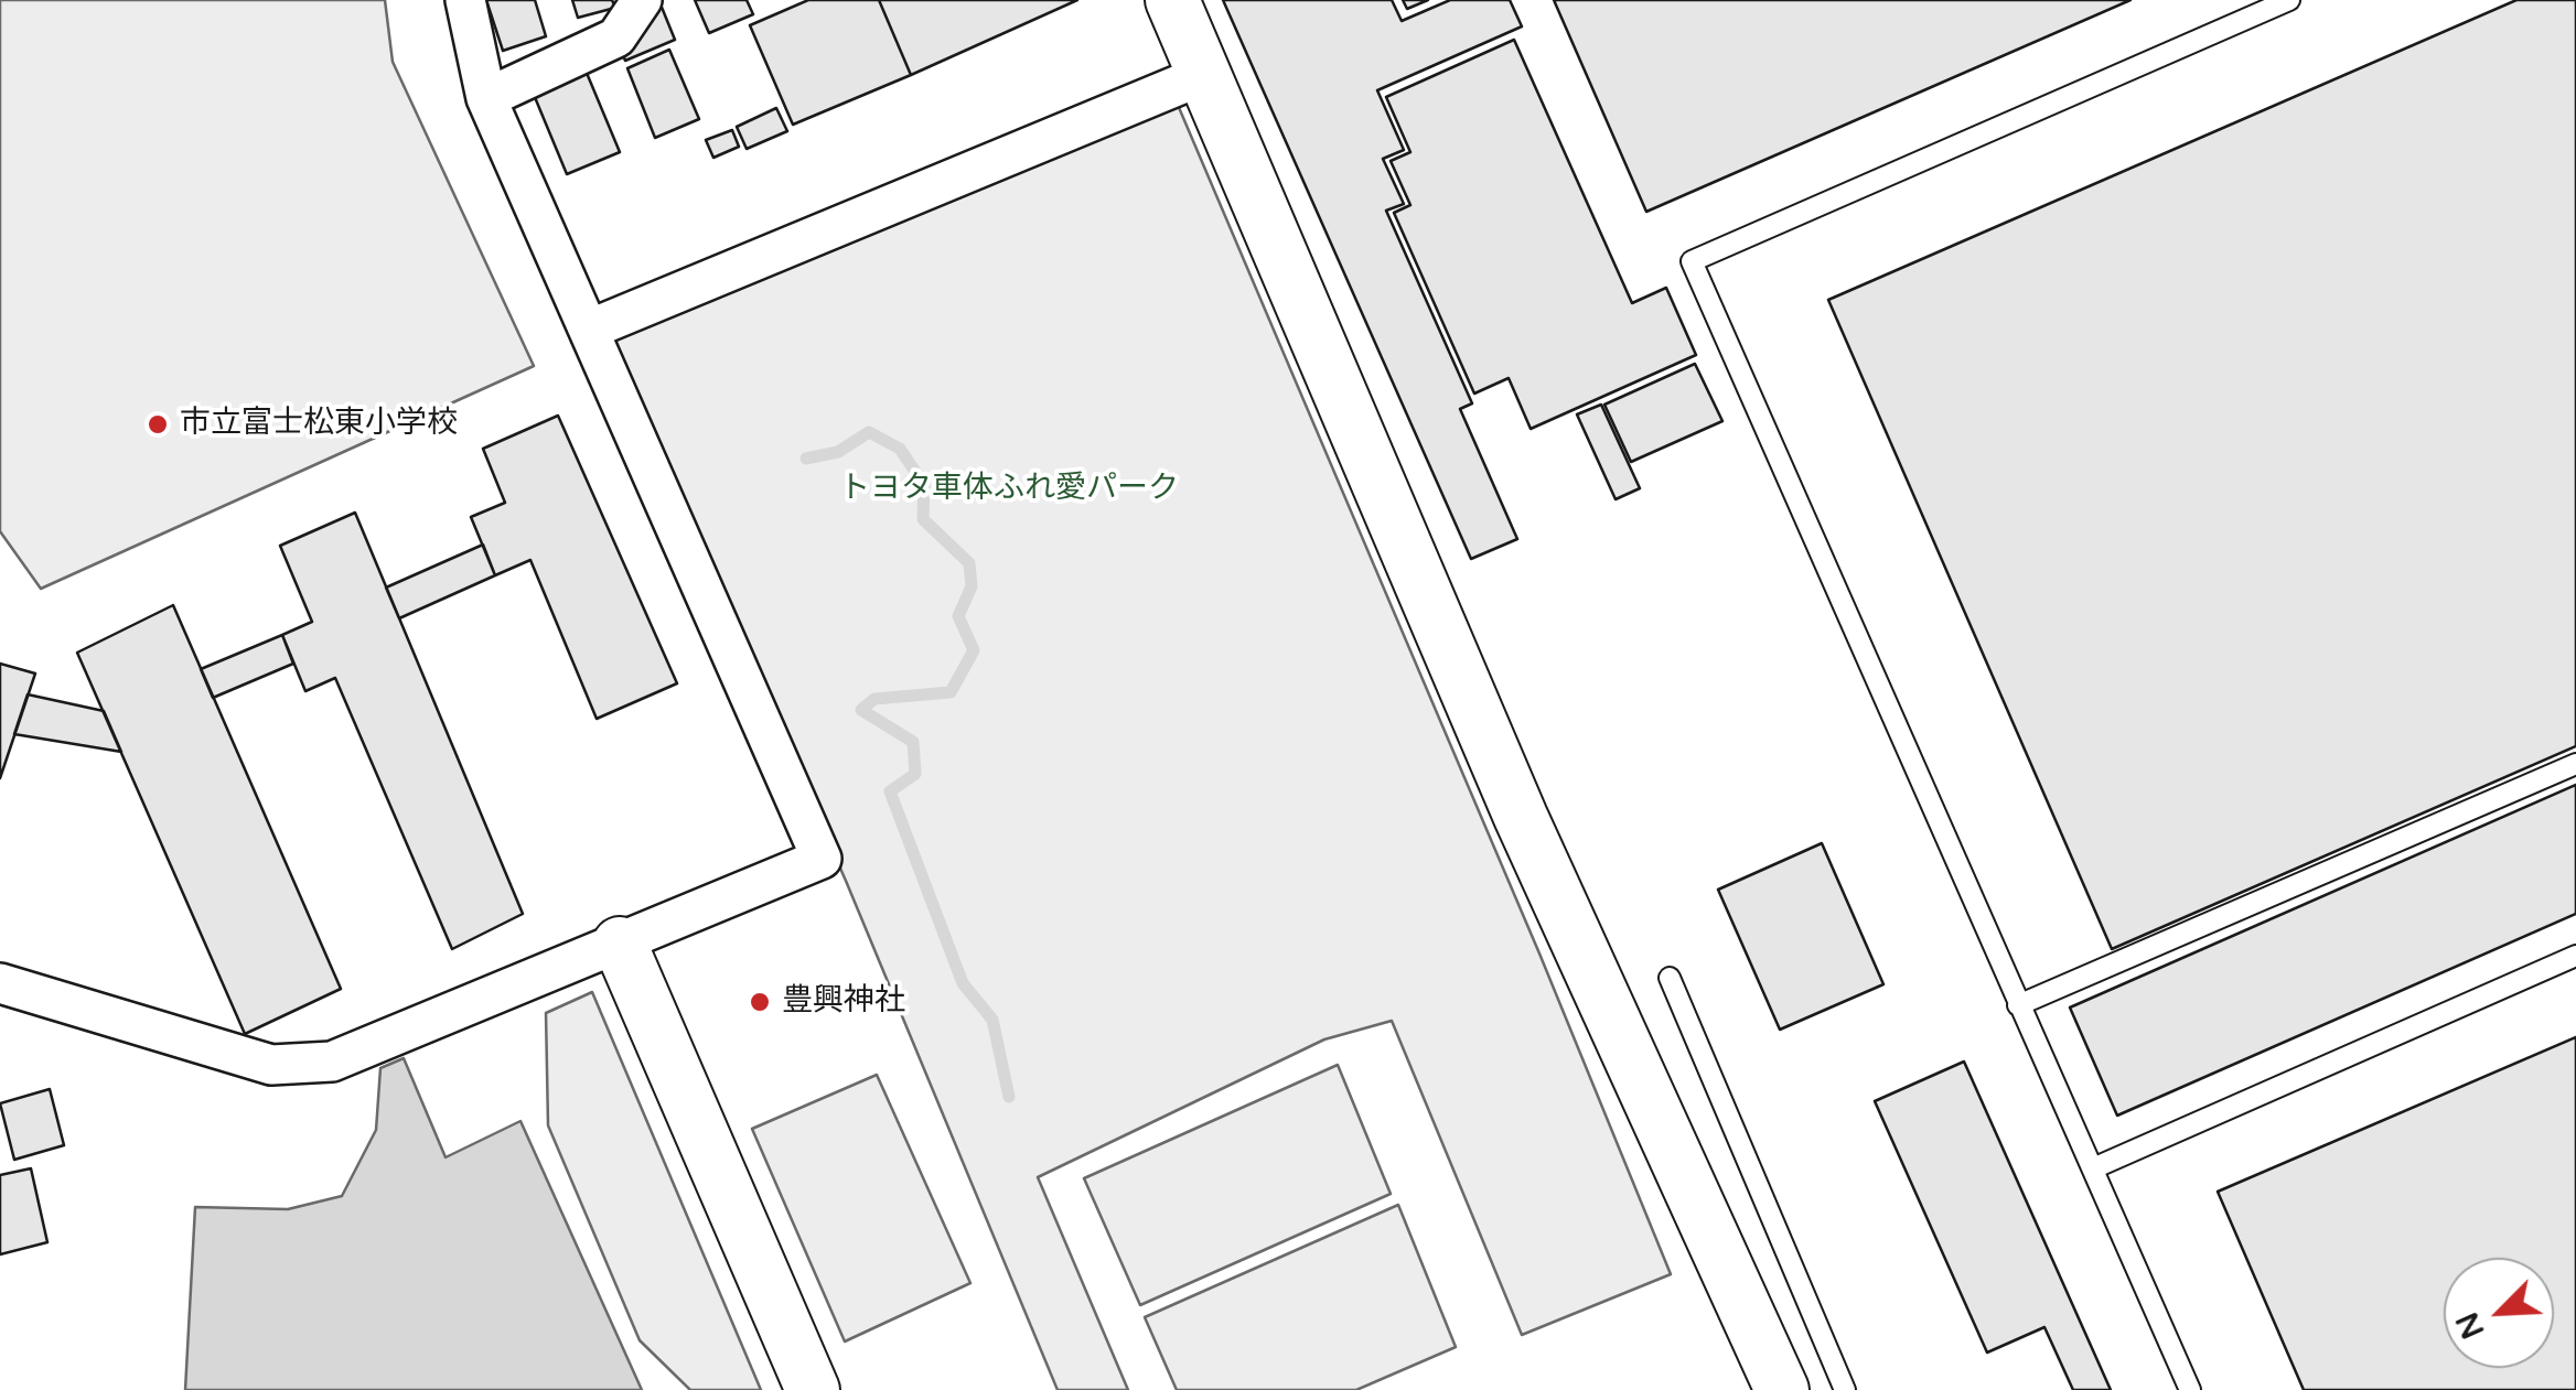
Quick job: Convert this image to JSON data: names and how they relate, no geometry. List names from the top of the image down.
{
  "parks": ["トヨタ車体ふれ愛パーク"],
  "places": ["市立富士松東小学校", "豊興神社"],
  "north": "bottom left"
}
